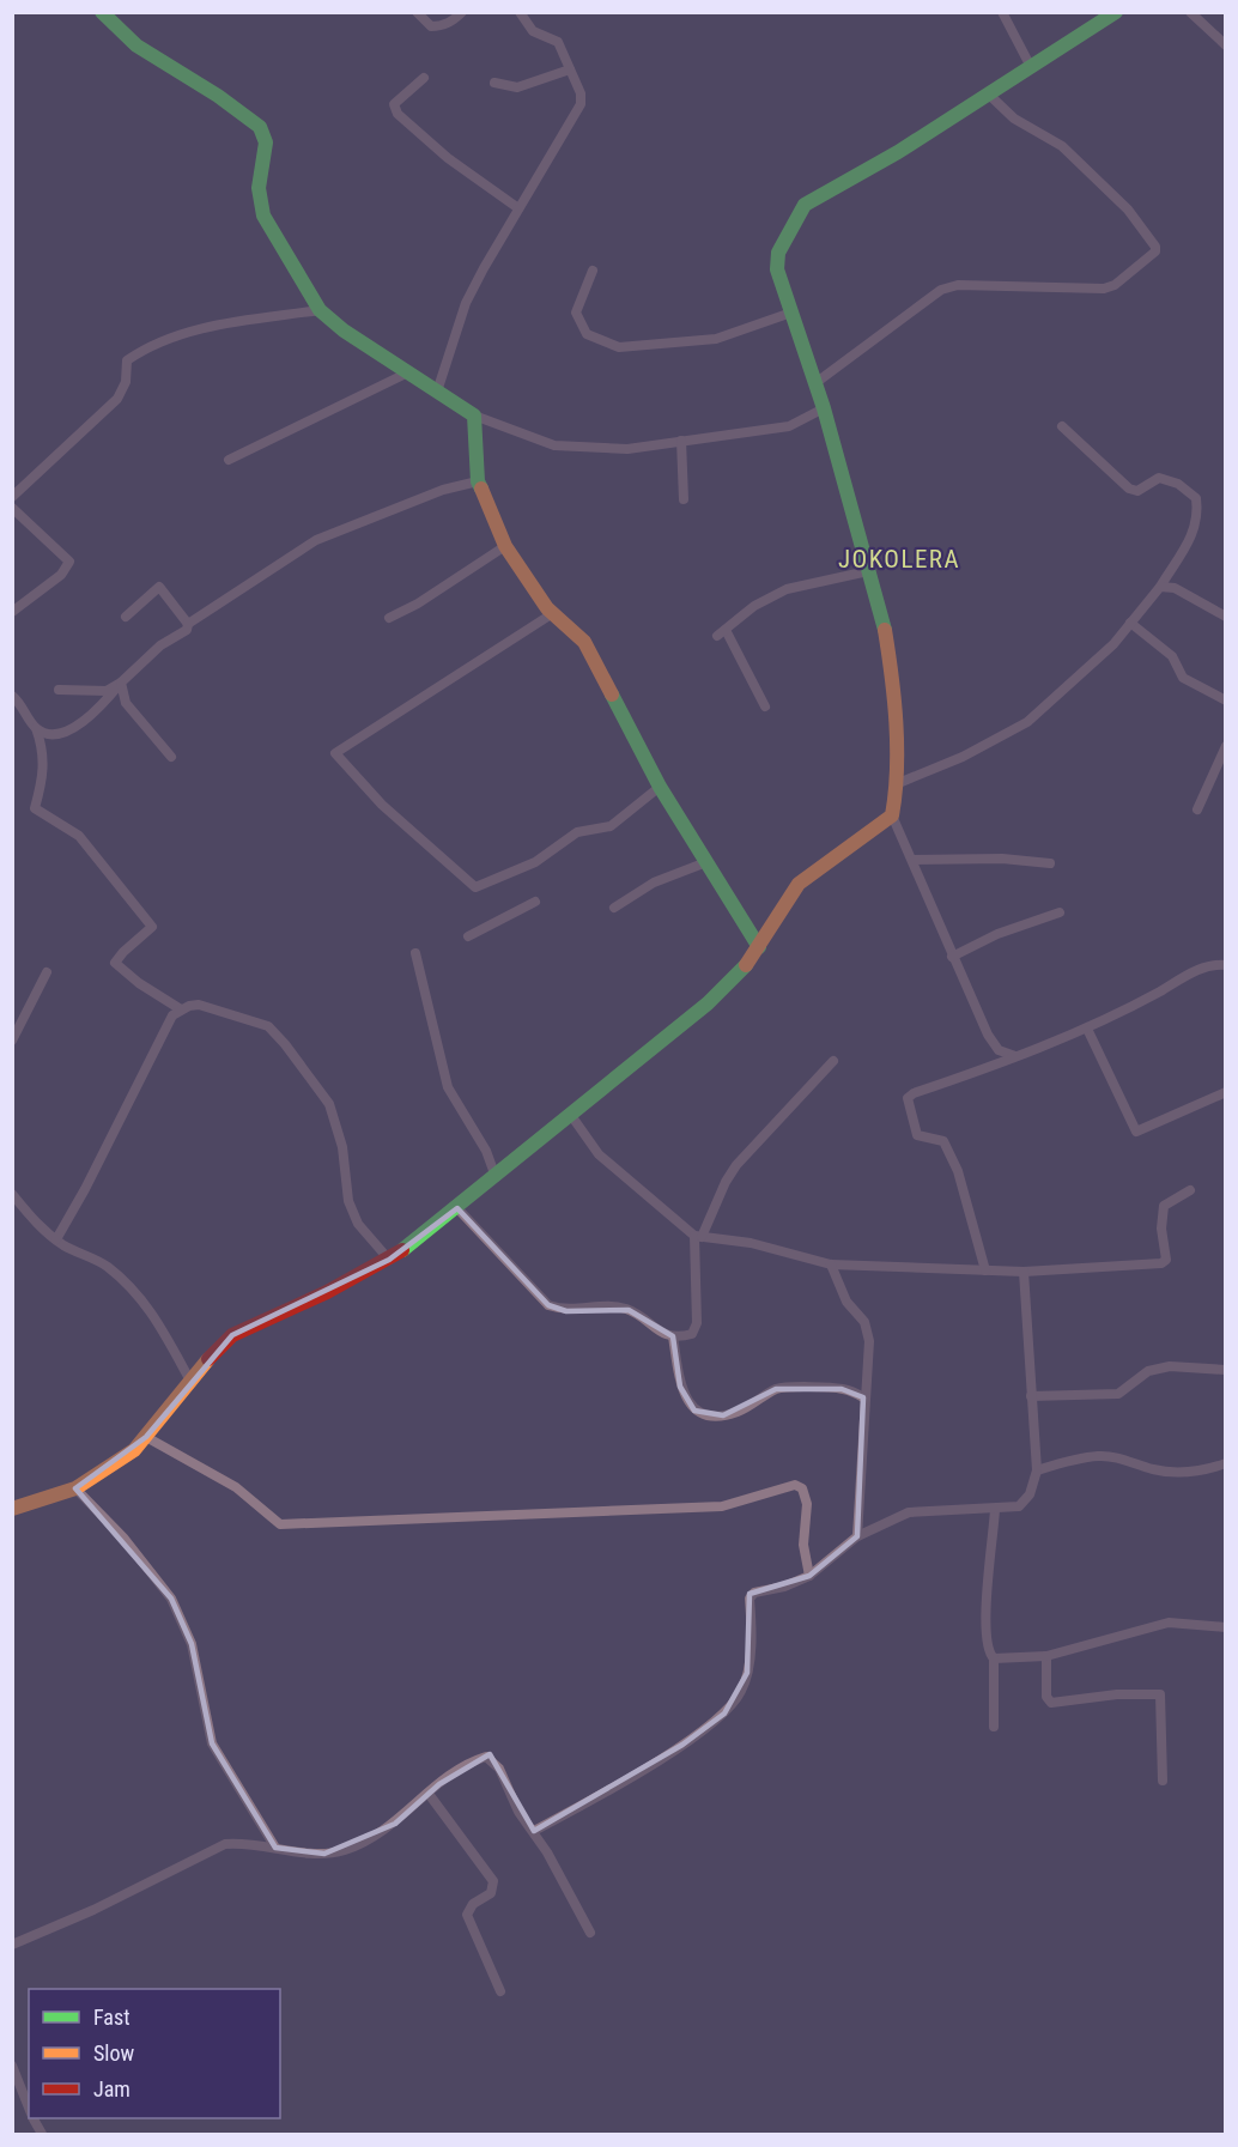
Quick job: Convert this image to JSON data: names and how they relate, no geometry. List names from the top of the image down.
{
  "districts": ["JOKOLERA"],
  "legend": ["Fast", "Slow", "Jam"]
}
